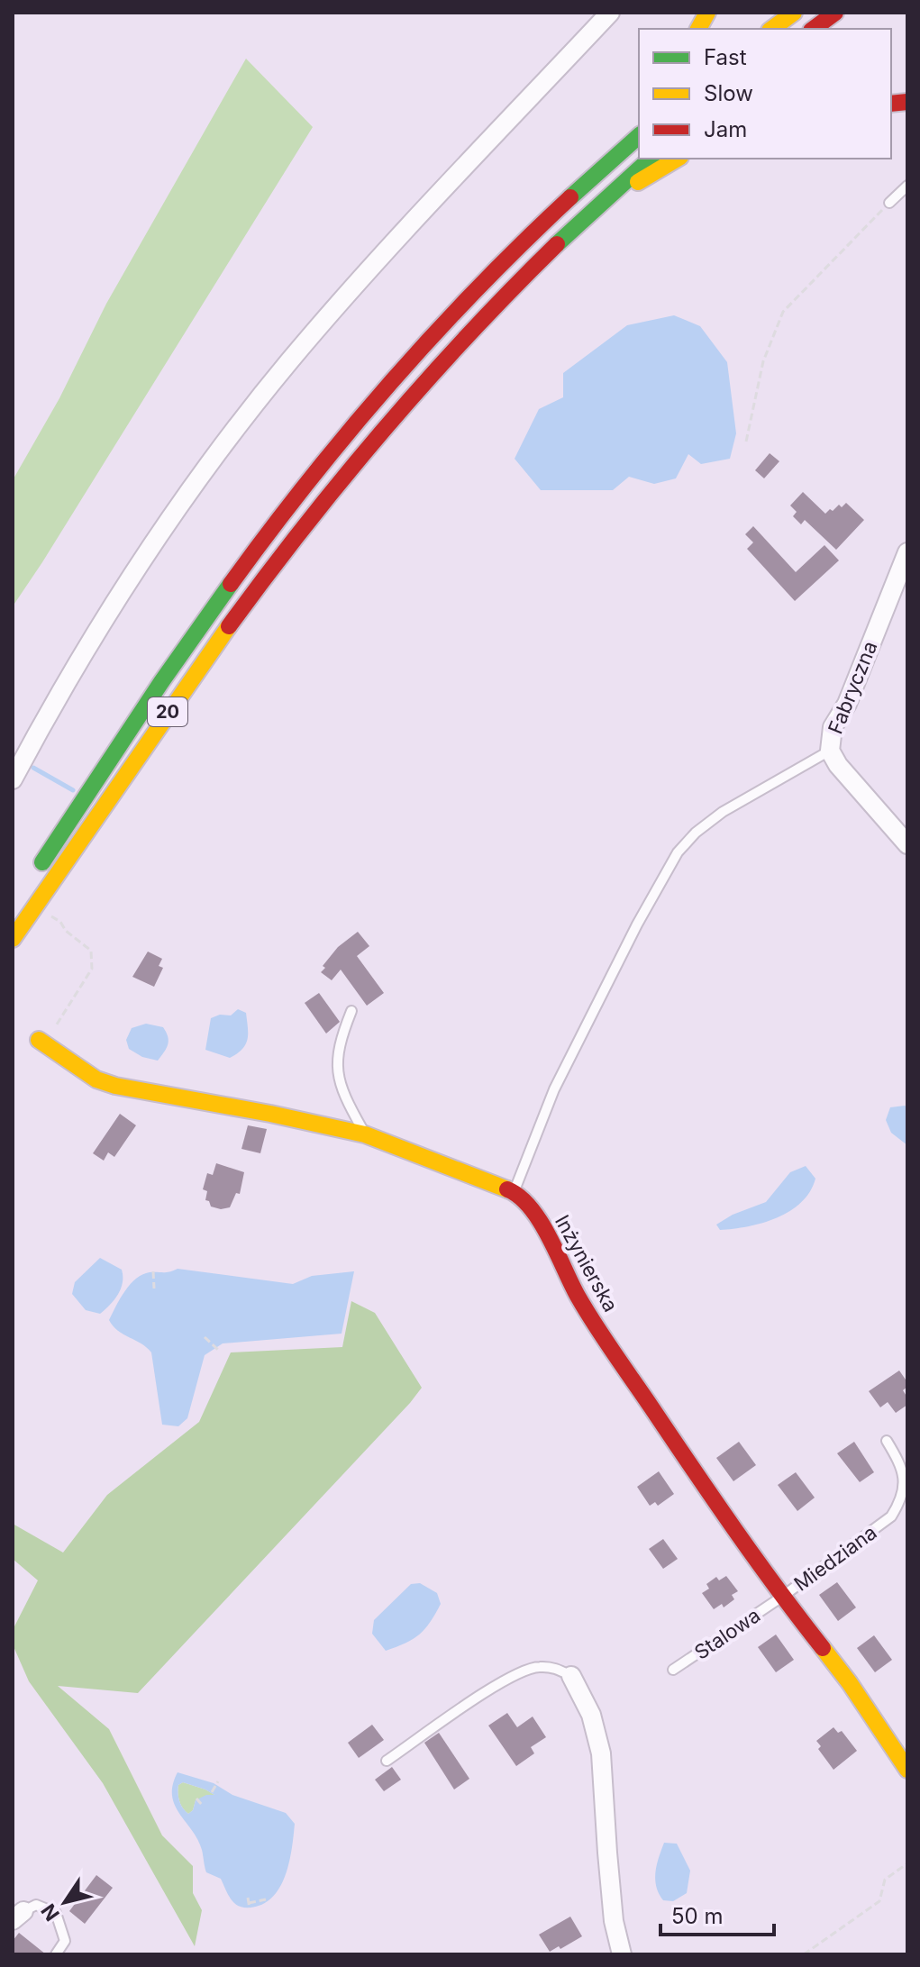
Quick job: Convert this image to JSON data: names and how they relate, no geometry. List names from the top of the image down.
{
  "streets": {
    "main road": ["20", "Inżynierska"],
    "street": ["Fabryczna"],
    "lane": ["Miedziana", "Stalowa"]
  },
  "crossings": [
    ["Inżynierska", "Miedziana"],
    ["Inżynierska", "Stalowa"],
    ["Miedziana", "Stalowa"]
  ],
  "legend": ["Fast", "Slow", "Jam"],
  "scale_bar": "50 m",
  "north": "bottom left"
}
